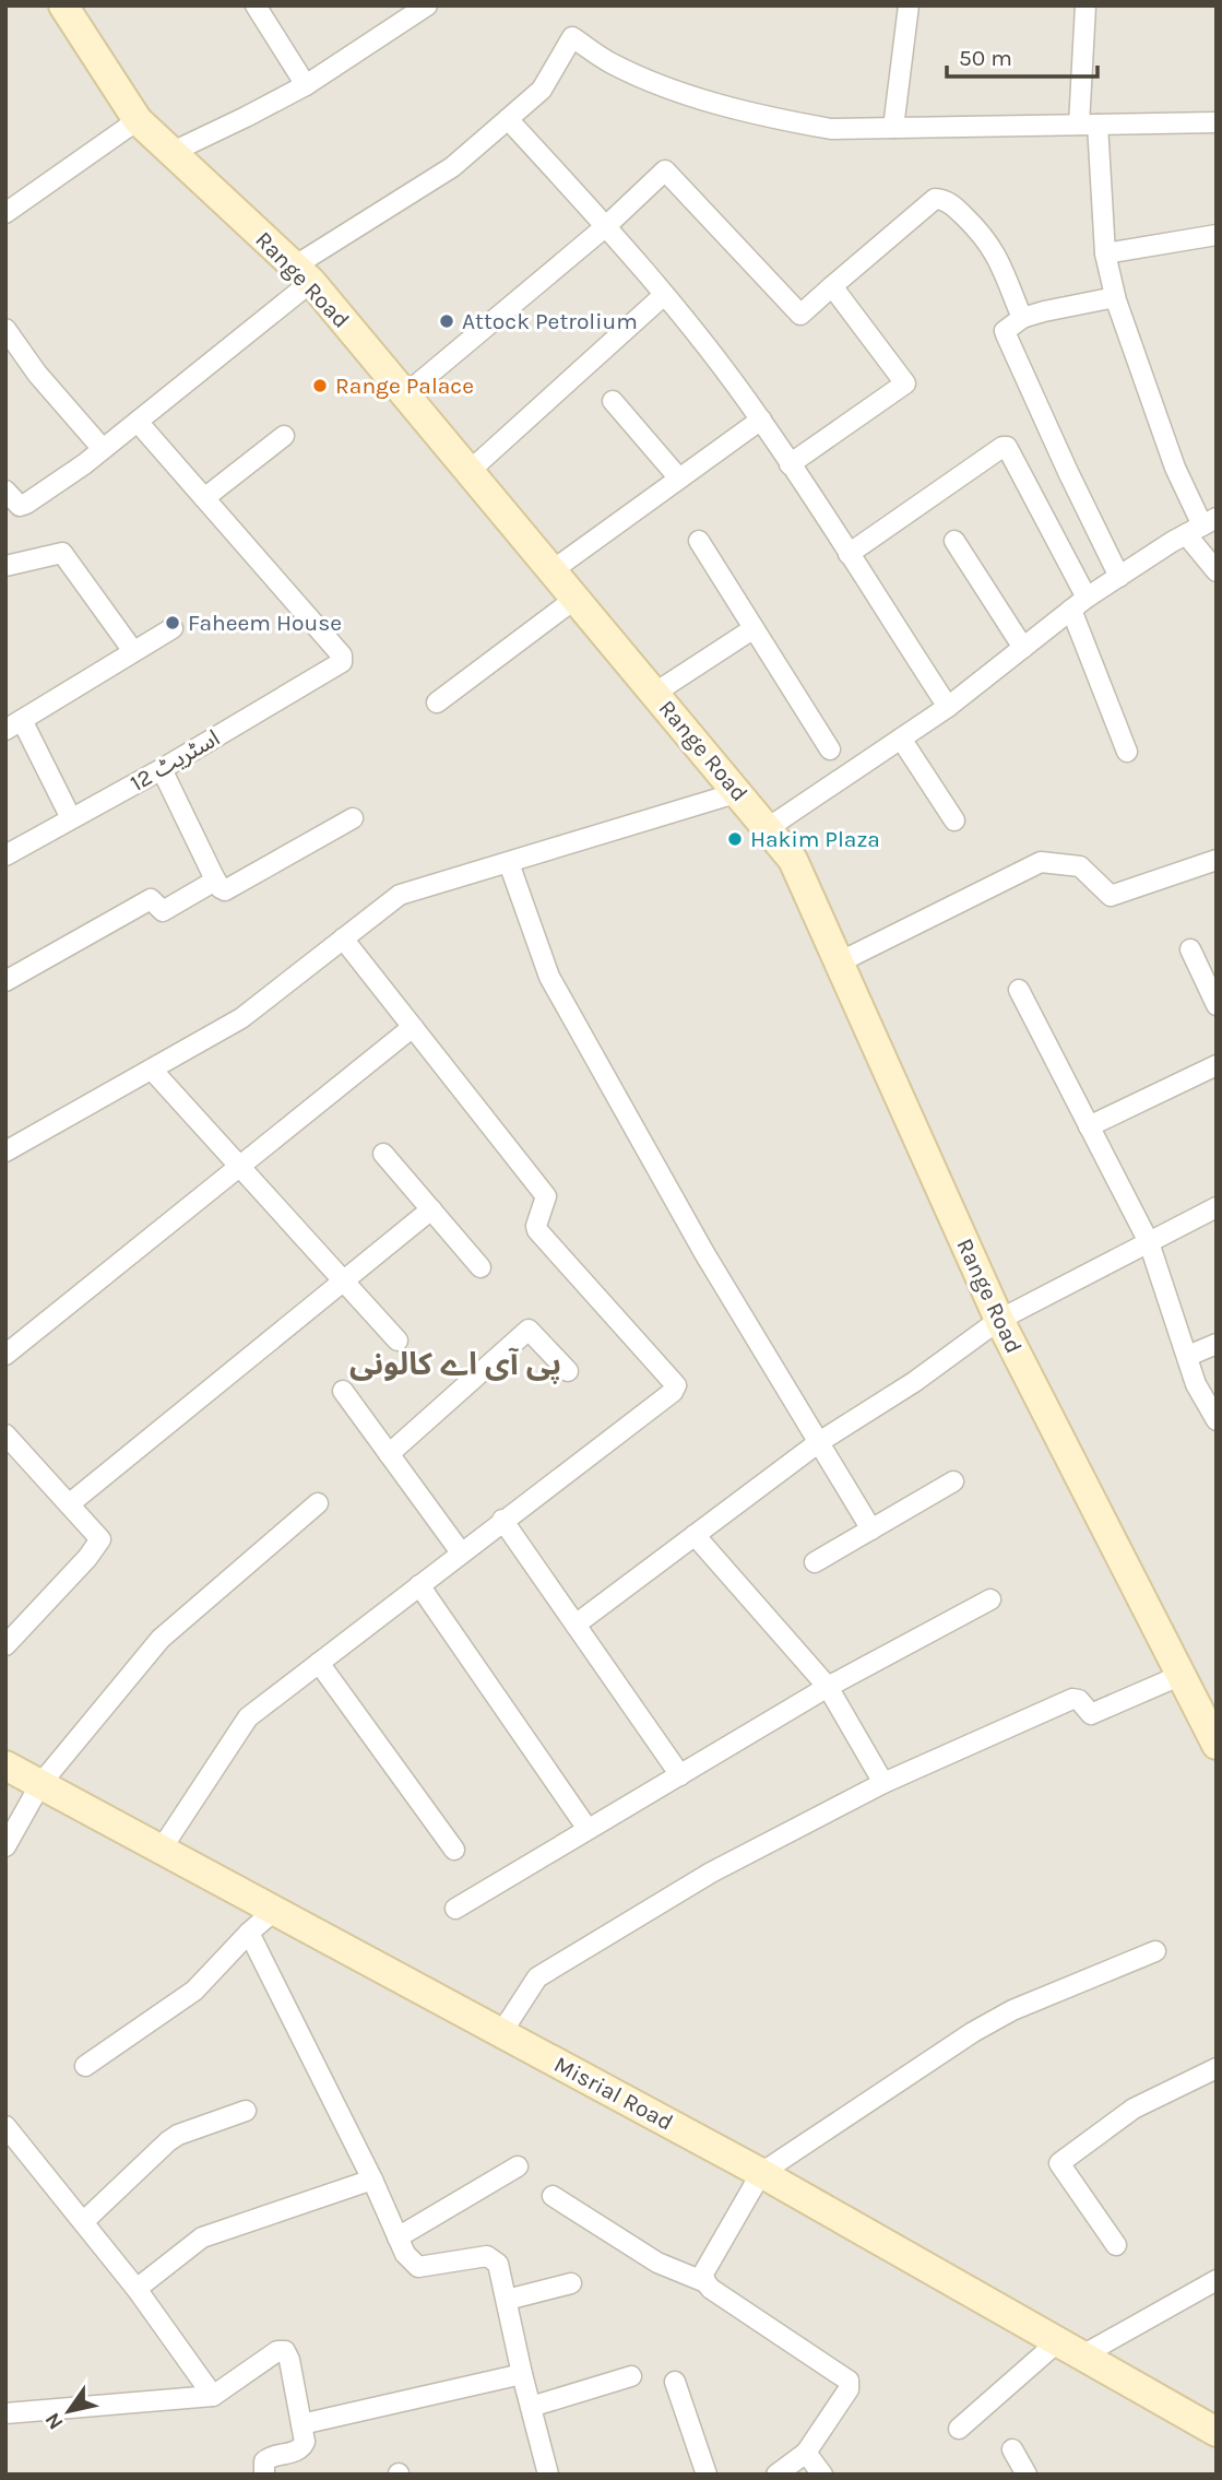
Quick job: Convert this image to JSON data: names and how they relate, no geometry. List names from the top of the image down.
{
  "streets": {
    "main road": ["Range Road", "Misrial Road"],
    "street": ["اسٹریٹ 12"]
  },
  "districts": ["پی آی اے کالونی"],
  "places": [
    "Attock Petrolium",
    "Range Palace",
    "Faheem House",
    "Hakim Plaza"
  ],
  "scale_bar": "50 m",
  "north": "bottom left"
}
